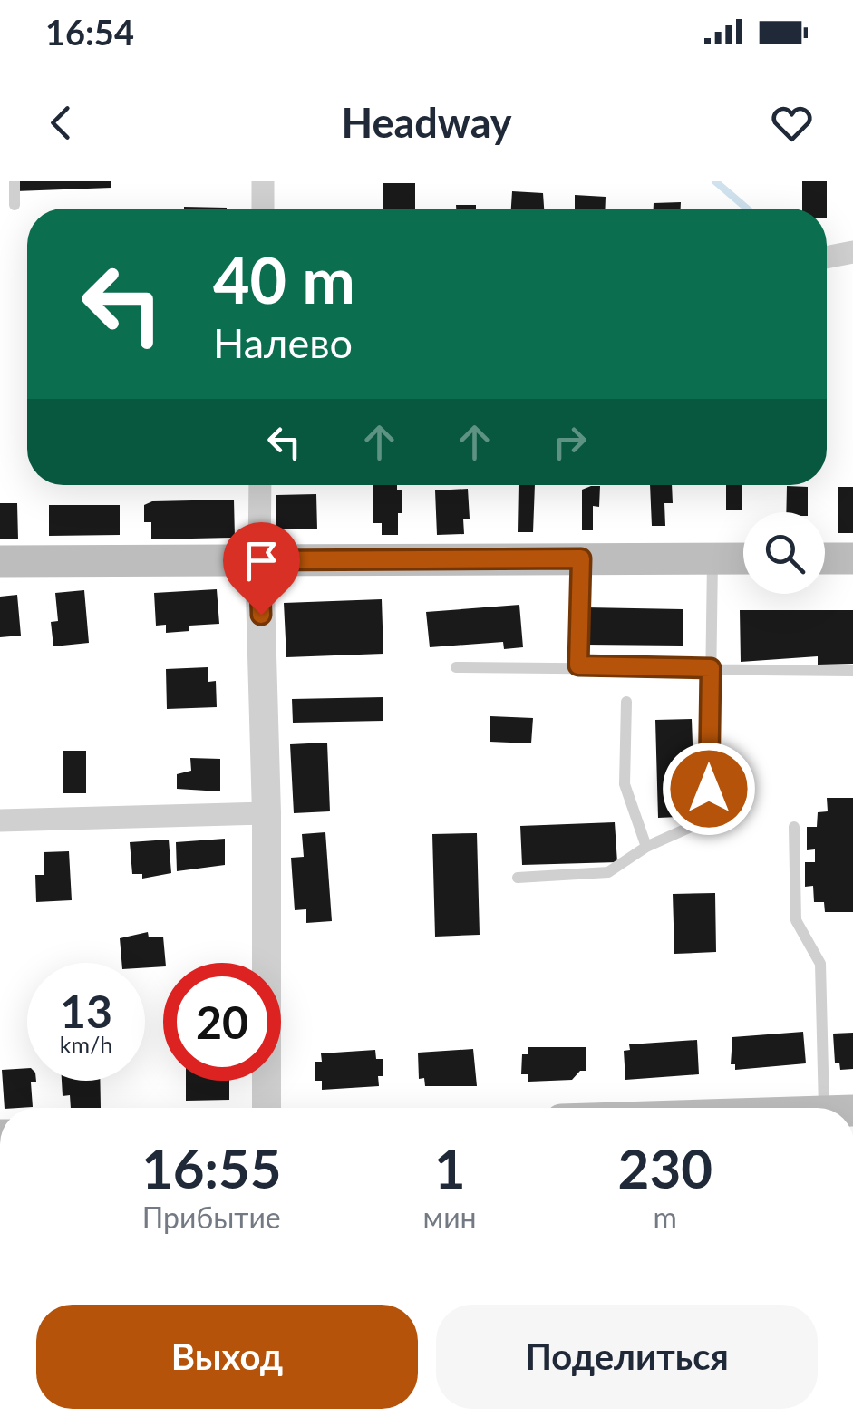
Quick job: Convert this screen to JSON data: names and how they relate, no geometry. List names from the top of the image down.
{
  "page": {
    "status": "16:54",
    "header": "Headway",
    "turn": ["40 m", "Налево"],
    "speed": "13 km/h",
    "limit": "20",
    "eta": [
      "16:55",
      "Прибытие",
      "1",
      "мин",
      "230",
      "m"
    ],
    "buttons": ["Выход", "Поделиться"]
  }
}
